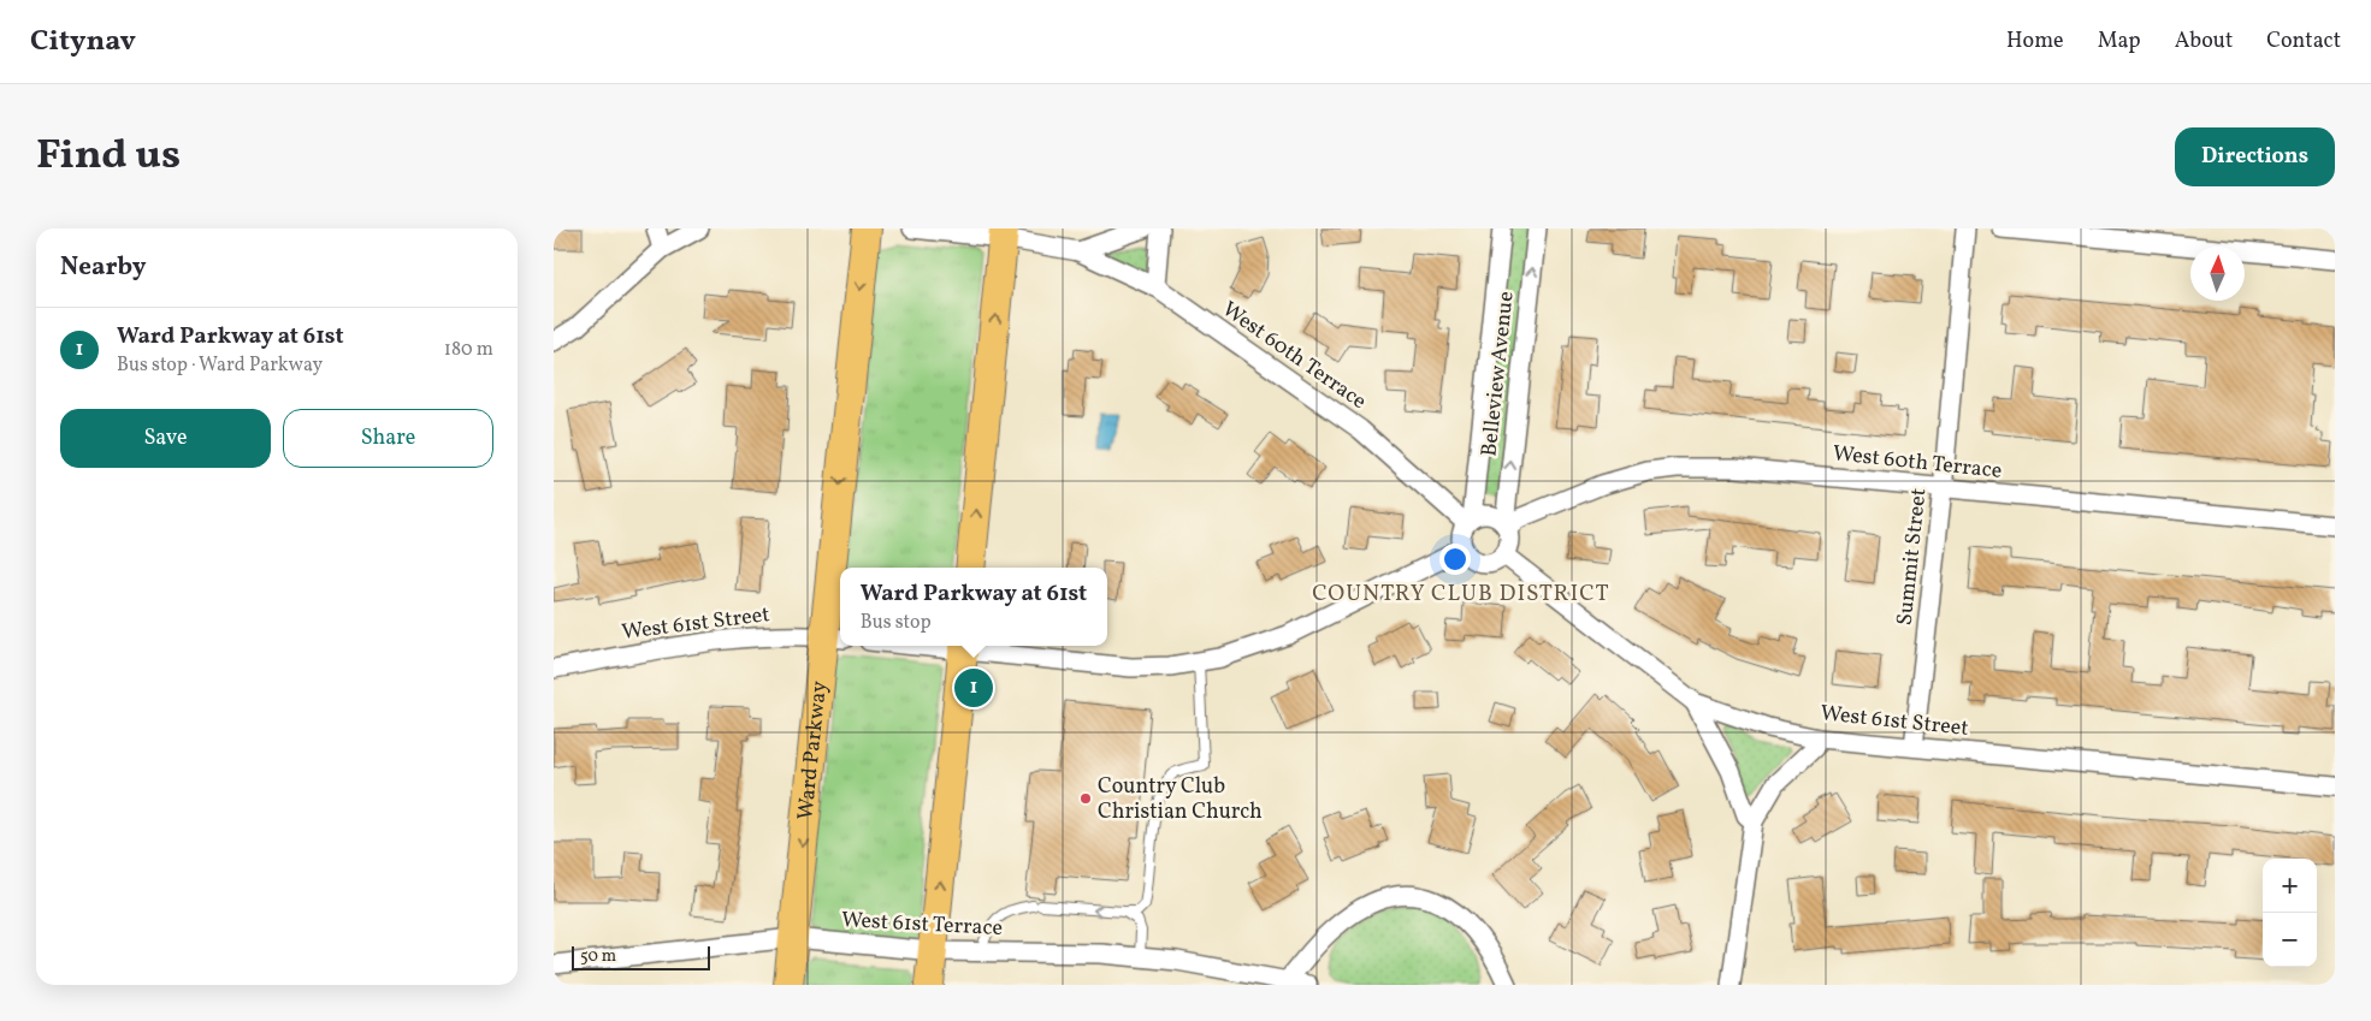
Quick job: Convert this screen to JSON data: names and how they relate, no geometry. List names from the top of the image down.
{
  "streets": {
    "main road": ["Ward Parkway"],
    "street": [
      "West 60th Terrace",
      "Belleview Avenue",
      "Summit Street",
      "West 61st Street",
      "West 61st Terrace"
    ]
  },
  "crossings": [
    ["West 60th Terrace", "Belleview Avenue"],
    ["West 60th Terrace", "Summit Street"],
    ["West 60th Terrace", "West 61st Street"],
    ["Belleview Avenue", "West 61st Street"],
    ["Summit Street", "West 61st Street"],
    ["West 61st Street", "Ward Parkway"],
    ["Ward Parkway", "West 61st Terrace"]
  ],
  "districts": ["COUNTRY CLUB DISTRICT"],
  "places": ["Country Club Christian Church"],
  "scale_bar": "50 m",
  "north": "top",
  "page": {
    "header": "Citynav",
    "nav": [
      "Home",
      "Map",
      "About",
      "Contact"
    ],
    "title": "Find us",
    "buttons": [
      "Directions",
      ["Save", "Share"]
    ],
    "heading": "Nearby",
    "list": [
      {
        "mark": "1",
        "name": "Ward Parkway at 61st",
        "note": "Bus stop · Ward Parkway",
        "value": "180 m"
      }
    ],
    "popup": ["Ward Parkway at 61st", "Bus stop"],
    "pins": "1",
    "map_buttons": ["+", "−"],
    "scale": "50 m"
  }
}
